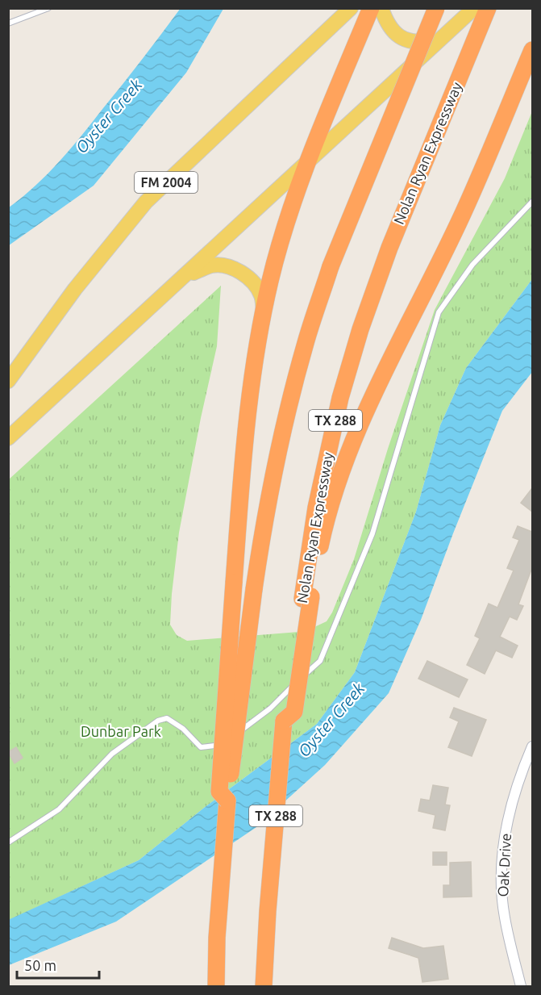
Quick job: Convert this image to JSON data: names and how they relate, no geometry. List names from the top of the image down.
{
  "streets": {
    "highway": ["Nolan Ryan Expressway", "TX 288"],
    "main road": ["FM 2004"],
    "street": ["Oak Drive"]
  },
  "crossings": [
    ["Nolan Ryan Expressway", "TX 288"]
  ],
  "water": ["Oyster Creek"],
  "parks": ["Dunbar Park"],
  "scale_bar": "50 m"
}
